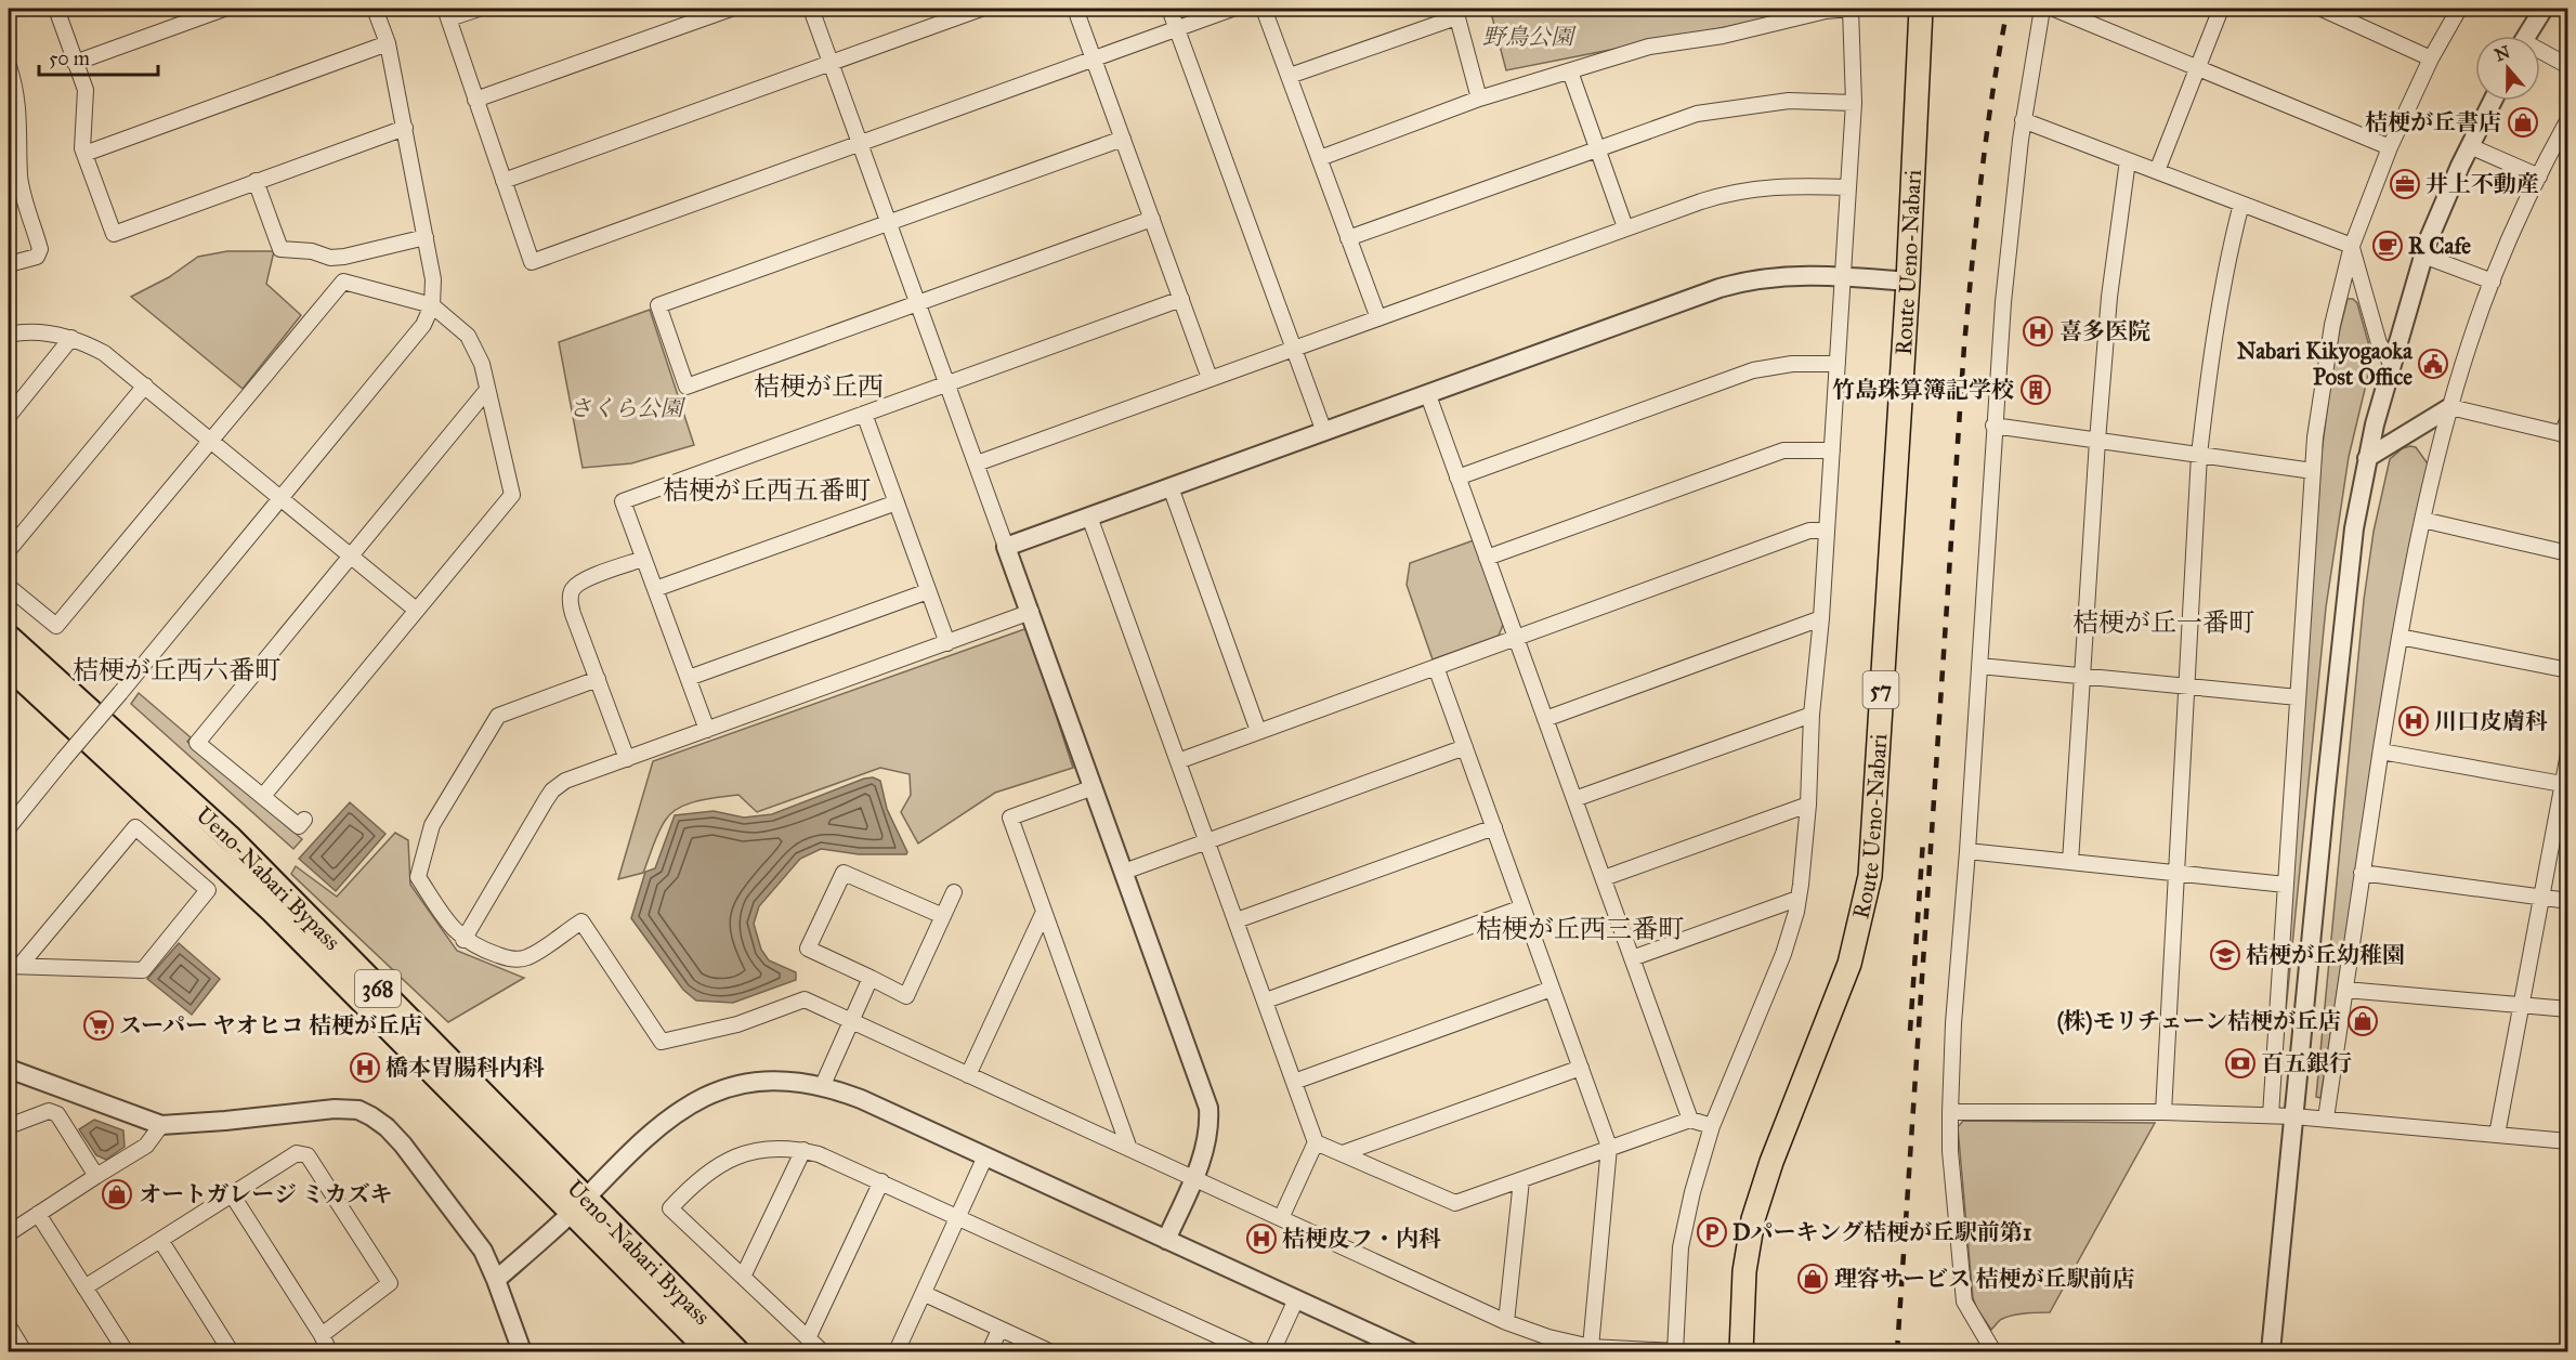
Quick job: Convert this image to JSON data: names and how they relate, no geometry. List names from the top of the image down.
{
  "streets": {
    "highway": ["Ueno-Nabari Bypass", "368"],
    "main road": ["Route Ueno-Nabari", "57"]
  },
  "districts": [
    "桔梗が丘西",
    "桔梗が丘西五番町",
    "桔梗が丘一番町",
    "桔梗が丘西六番町",
    "桔梗が丘西三番町"
  ],
  "parks": ["野鳥公園", "さくら公園"],
  "places": {
    "shop": [
      "桔梗が丘書店",
      "(株)モリチェーン桔梗が丘店",
      "オートガレージ ミカズキ",
      "理容サービス 桔梗が丘駅前店"
    ],
    "office": ["井上不動産"],
    "cafe": ["R Cafe"],
    "hospital": [
      "喜多医院",
      "川口皮膚科",
      "橋本胃腸科内科",
      "桔梗皮フ・内科"
    ],
    "public building": ["Nabari Kikyogaoka Post Office"],
    "building": ["竹島珠算簿記学校"],
    "school or university": ["桔梗が丘幼稚園"],
    "supermarket": ["スーパー ヤオヒコ 桔梗が丘店"],
    "bank": ["百五銀行"],
    "parking": ["Dパーキング桔梗が丘駅前第1"]
  },
  "scale_bar": "50 m",
  "north": "top"
}
